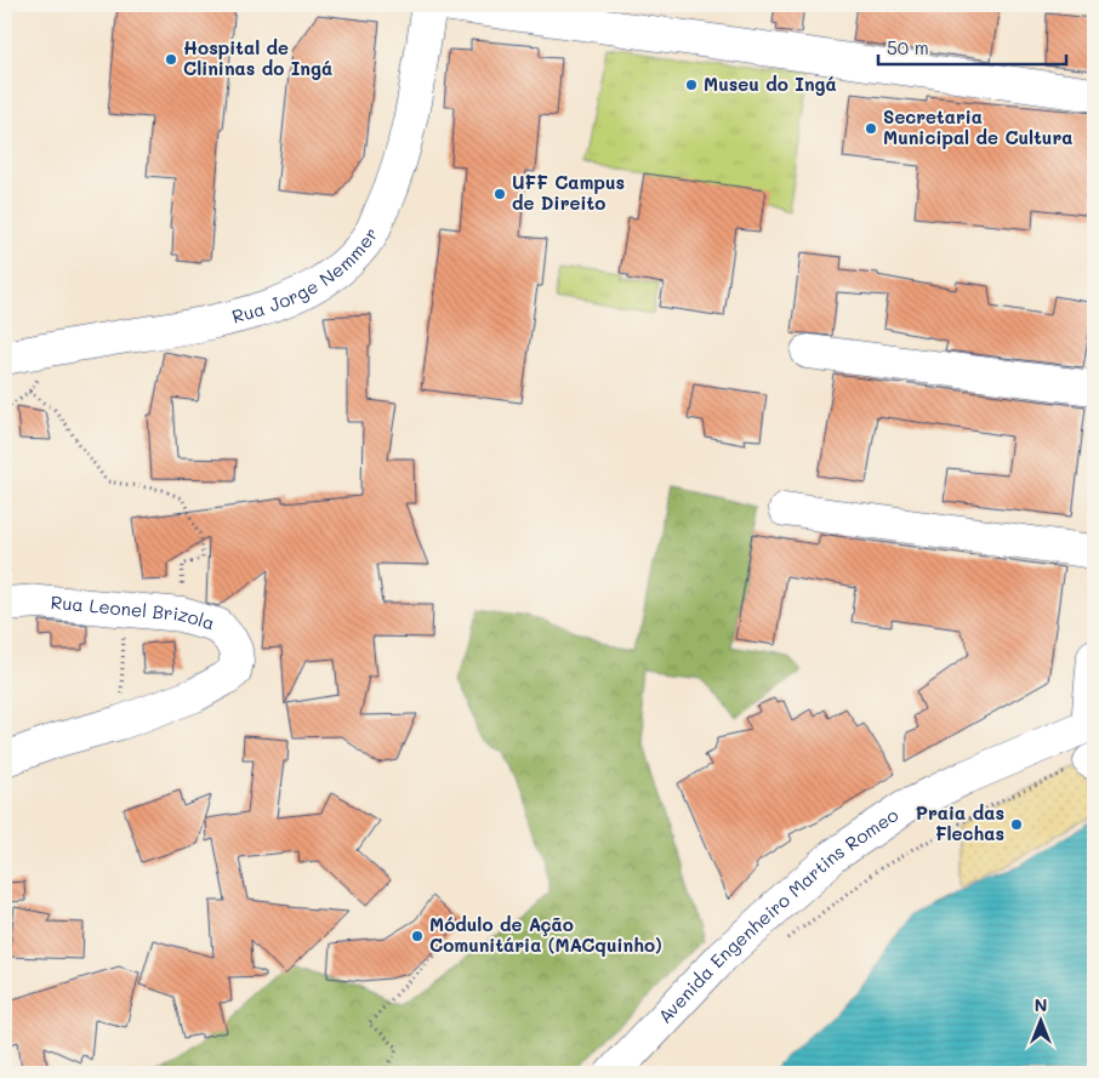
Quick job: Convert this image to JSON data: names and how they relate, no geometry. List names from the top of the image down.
{
  "streets": {
    "street": ["Rua Jorge Nemmer", "Rua Leonel Brizola", "Avenida Engenheiro Martins Romeo"]
  },
  "places": [
    "Hospital de Clininas do Ingá",
    "Museu do Ingá",
    "Secretaria Municipal de Cultura",
    "UFF Campus de Direito",
    "Praia das Flechas",
    "Módulo de Ação Comunitária (MACquinho)"
  ],
  "scale_bar": "50 m",
  "north": "top"
}
